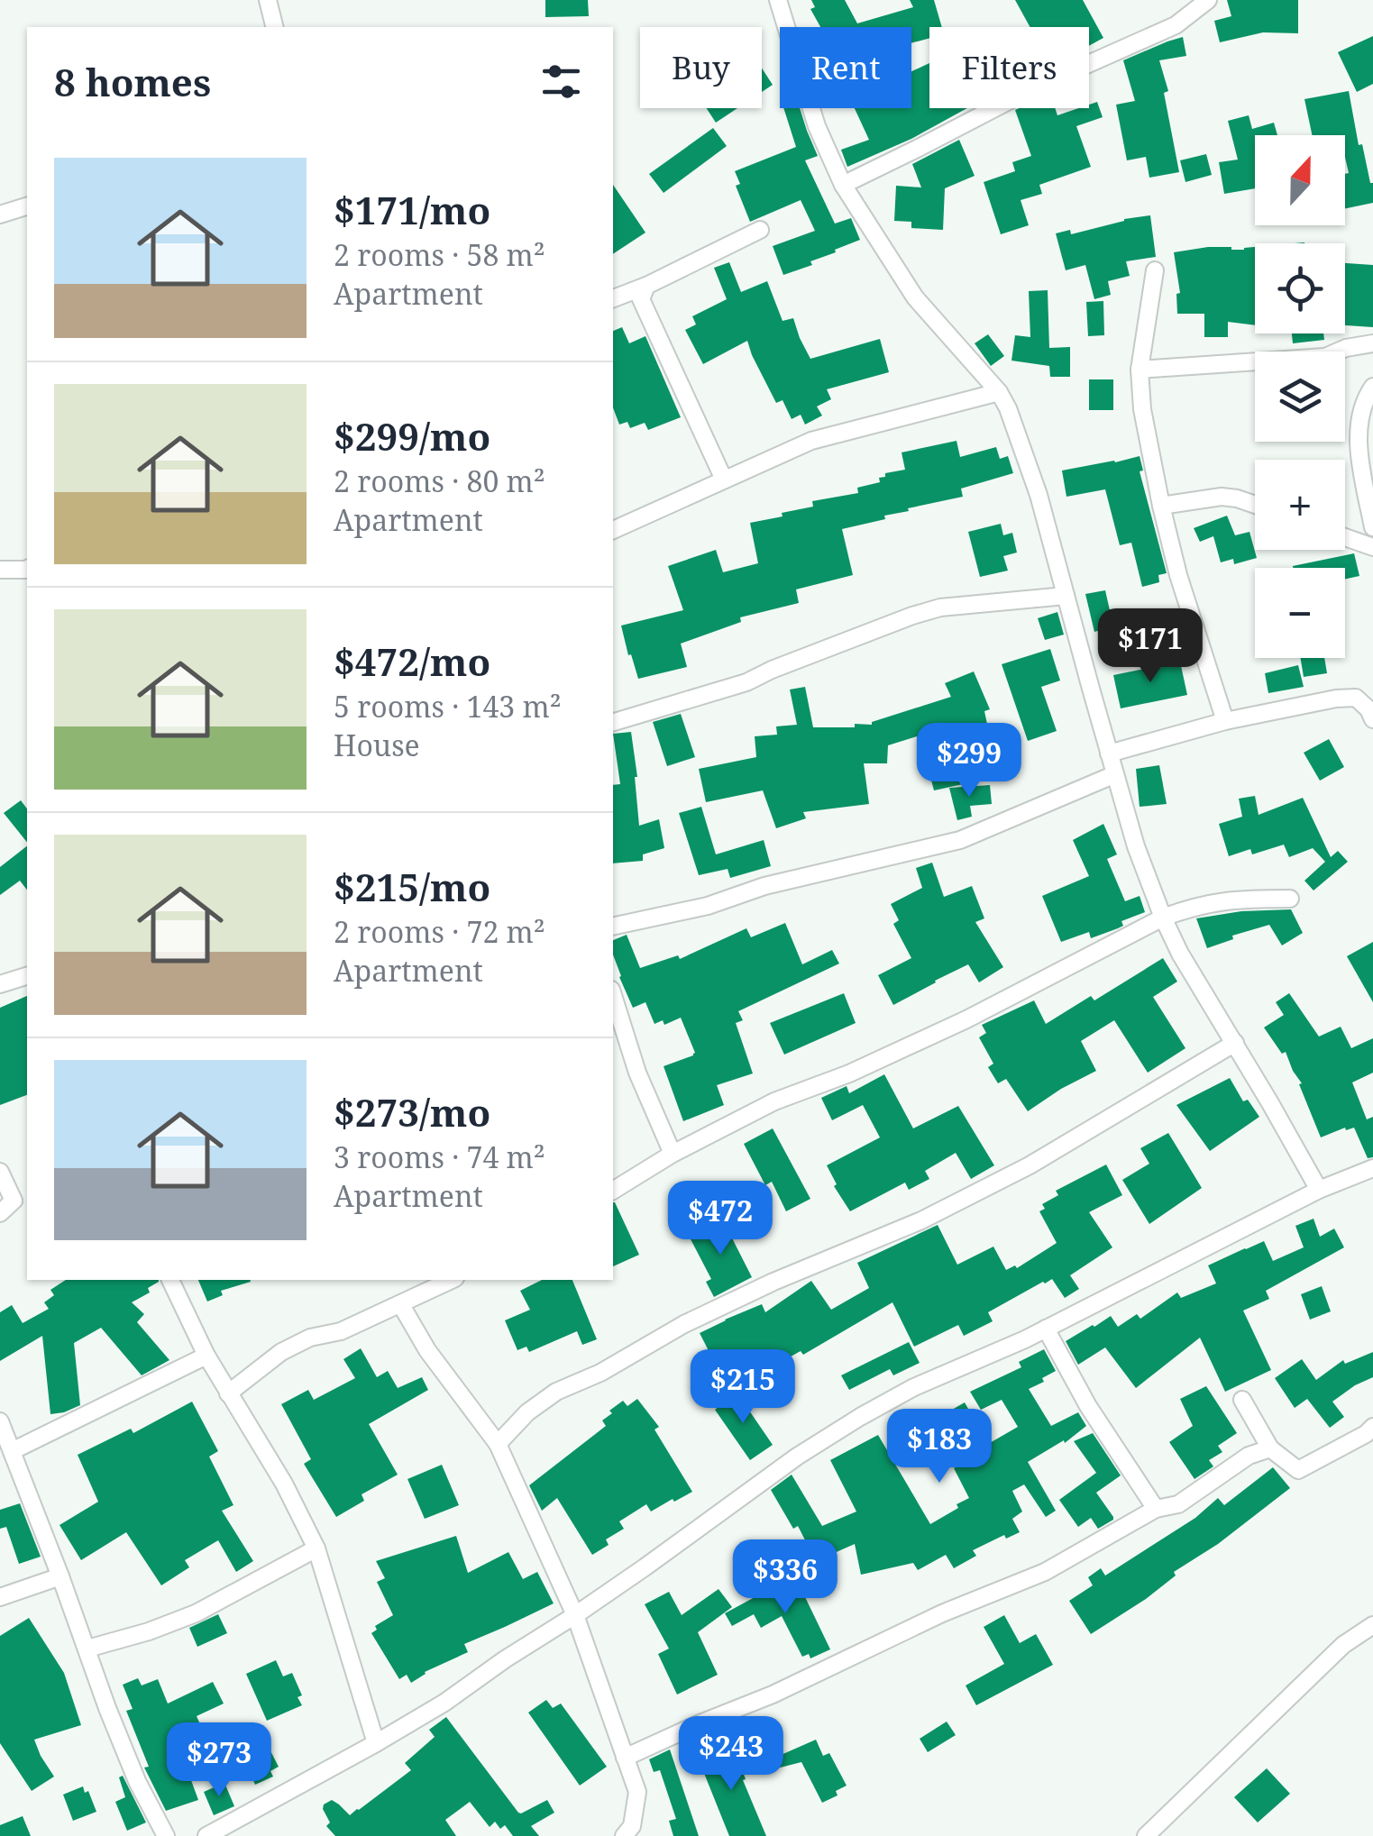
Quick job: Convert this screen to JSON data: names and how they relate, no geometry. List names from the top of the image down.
{
  "north": "top",
  "page": {
    "chip": ["Buy", "Rent", "Filters"],
    "heading": "8 homes",
    "map_buttons": ["+", "−"],
    "list": [
      {
        "name": "$171/mo",
        "note": "2 rooms · 58 m² · Apartment"
      },
      {
        "name": "$299/mo",
        "note": "2 rooms · 80 m² · Apartment"
      },
      {
        "name": "$472/mo",
        "note": "5 rooms · 143 m² · House"
      },
      {
        "name": "$215/mo",
        "note": "2 rooms · 72 m² · Apartment"
      },
      {
        "name": "$273/mo",
        "note": "3 rooms · 74 m² · Apartment"
      }
    ],
    "price": [
      "$171",
      "$299",
      "$472",
      "$215",
      "$183",
      "$336",
      "$243",
      "$273"
    ]
  }
}
